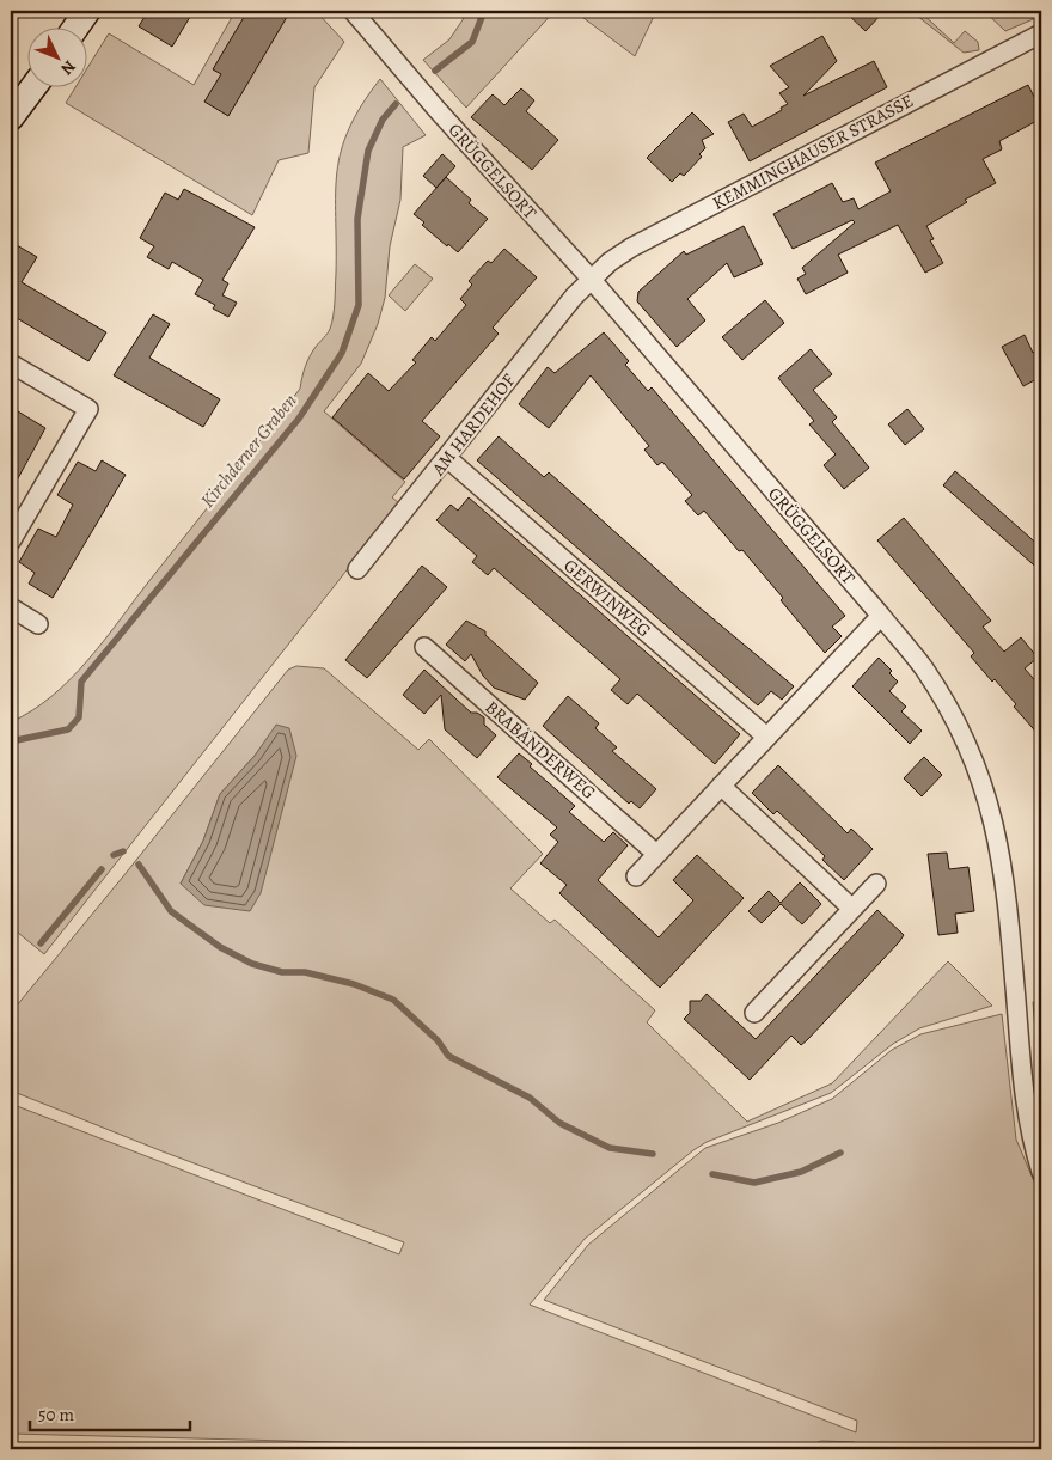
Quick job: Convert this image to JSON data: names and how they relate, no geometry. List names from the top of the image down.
{
  "streets": {
    "street": [
      "KEMMINGHAUSER STRASSE",
      "GRÜGGELSORT",
      "AM HARDEHOF",
      "GERWINWEG",
      "BRABÄNDERWEG"
    ]
  },
  "crossings": [
    ["KEMMINGHAUSER STRASSE", "GRÜGGELSORT"],
    ["KEMMINGHAUSER STRASSE", "AM HARDEHOF"],
    ["GRÜGGELSORT", "AM HARDEHOF"],
    ["AM HARDEHOF", "GERWINWEG"]
  ],
  "water": ["Kirchderner Graben"],
  "scale_bar": "50 m",
  "north": "bottom right"
}
